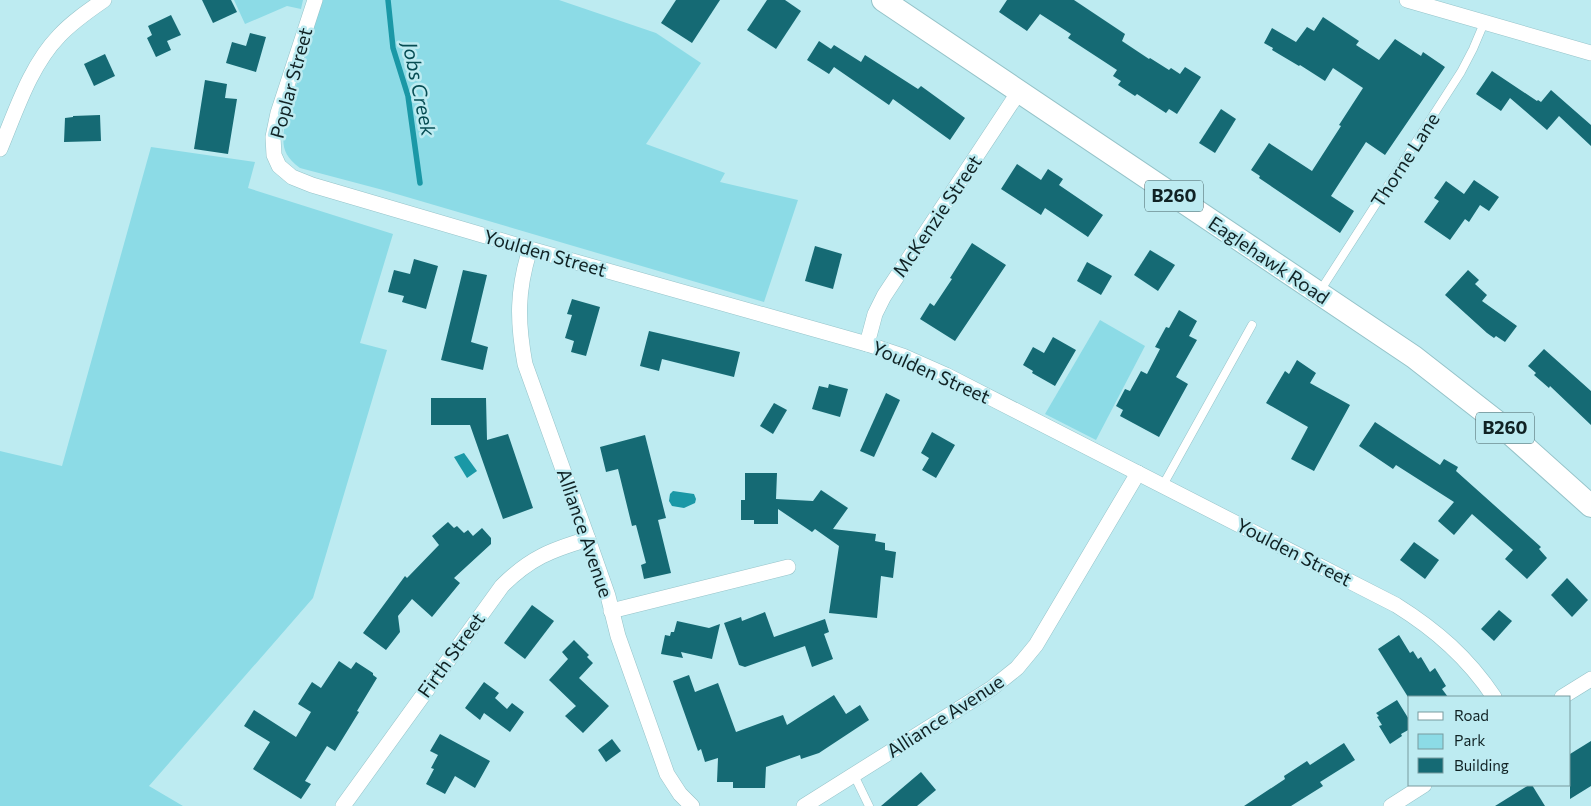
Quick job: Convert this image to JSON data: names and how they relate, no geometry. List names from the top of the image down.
{
  "streets": {
    "main road": ["B260", "Eaglehawk Road"],
    "street": [
      "Poplar Street",
      "McKenzie Street",
      "Youlden Street",
      "Alliance Avenue",
      "Firth Street"
    ],
    "lane": ["Thorne Lane"]
  },
  "crossings": [
    ["Poplar Street", "Youlden Street"],
    ["Thorne Lane", "Eaglehawk Road"],
    ["McKenzie Street", "Youlden Street"],
    ["McKenzie Street", "Eaglehawk Road"],
    ["Youlden Street", "Alliance Avenue"],
    ["Alliance Avenue", "Firth Street"]
  ],
  "water": ["Jobs Creek"],
  "legend": ["Road", "Park", "Building"]
}
